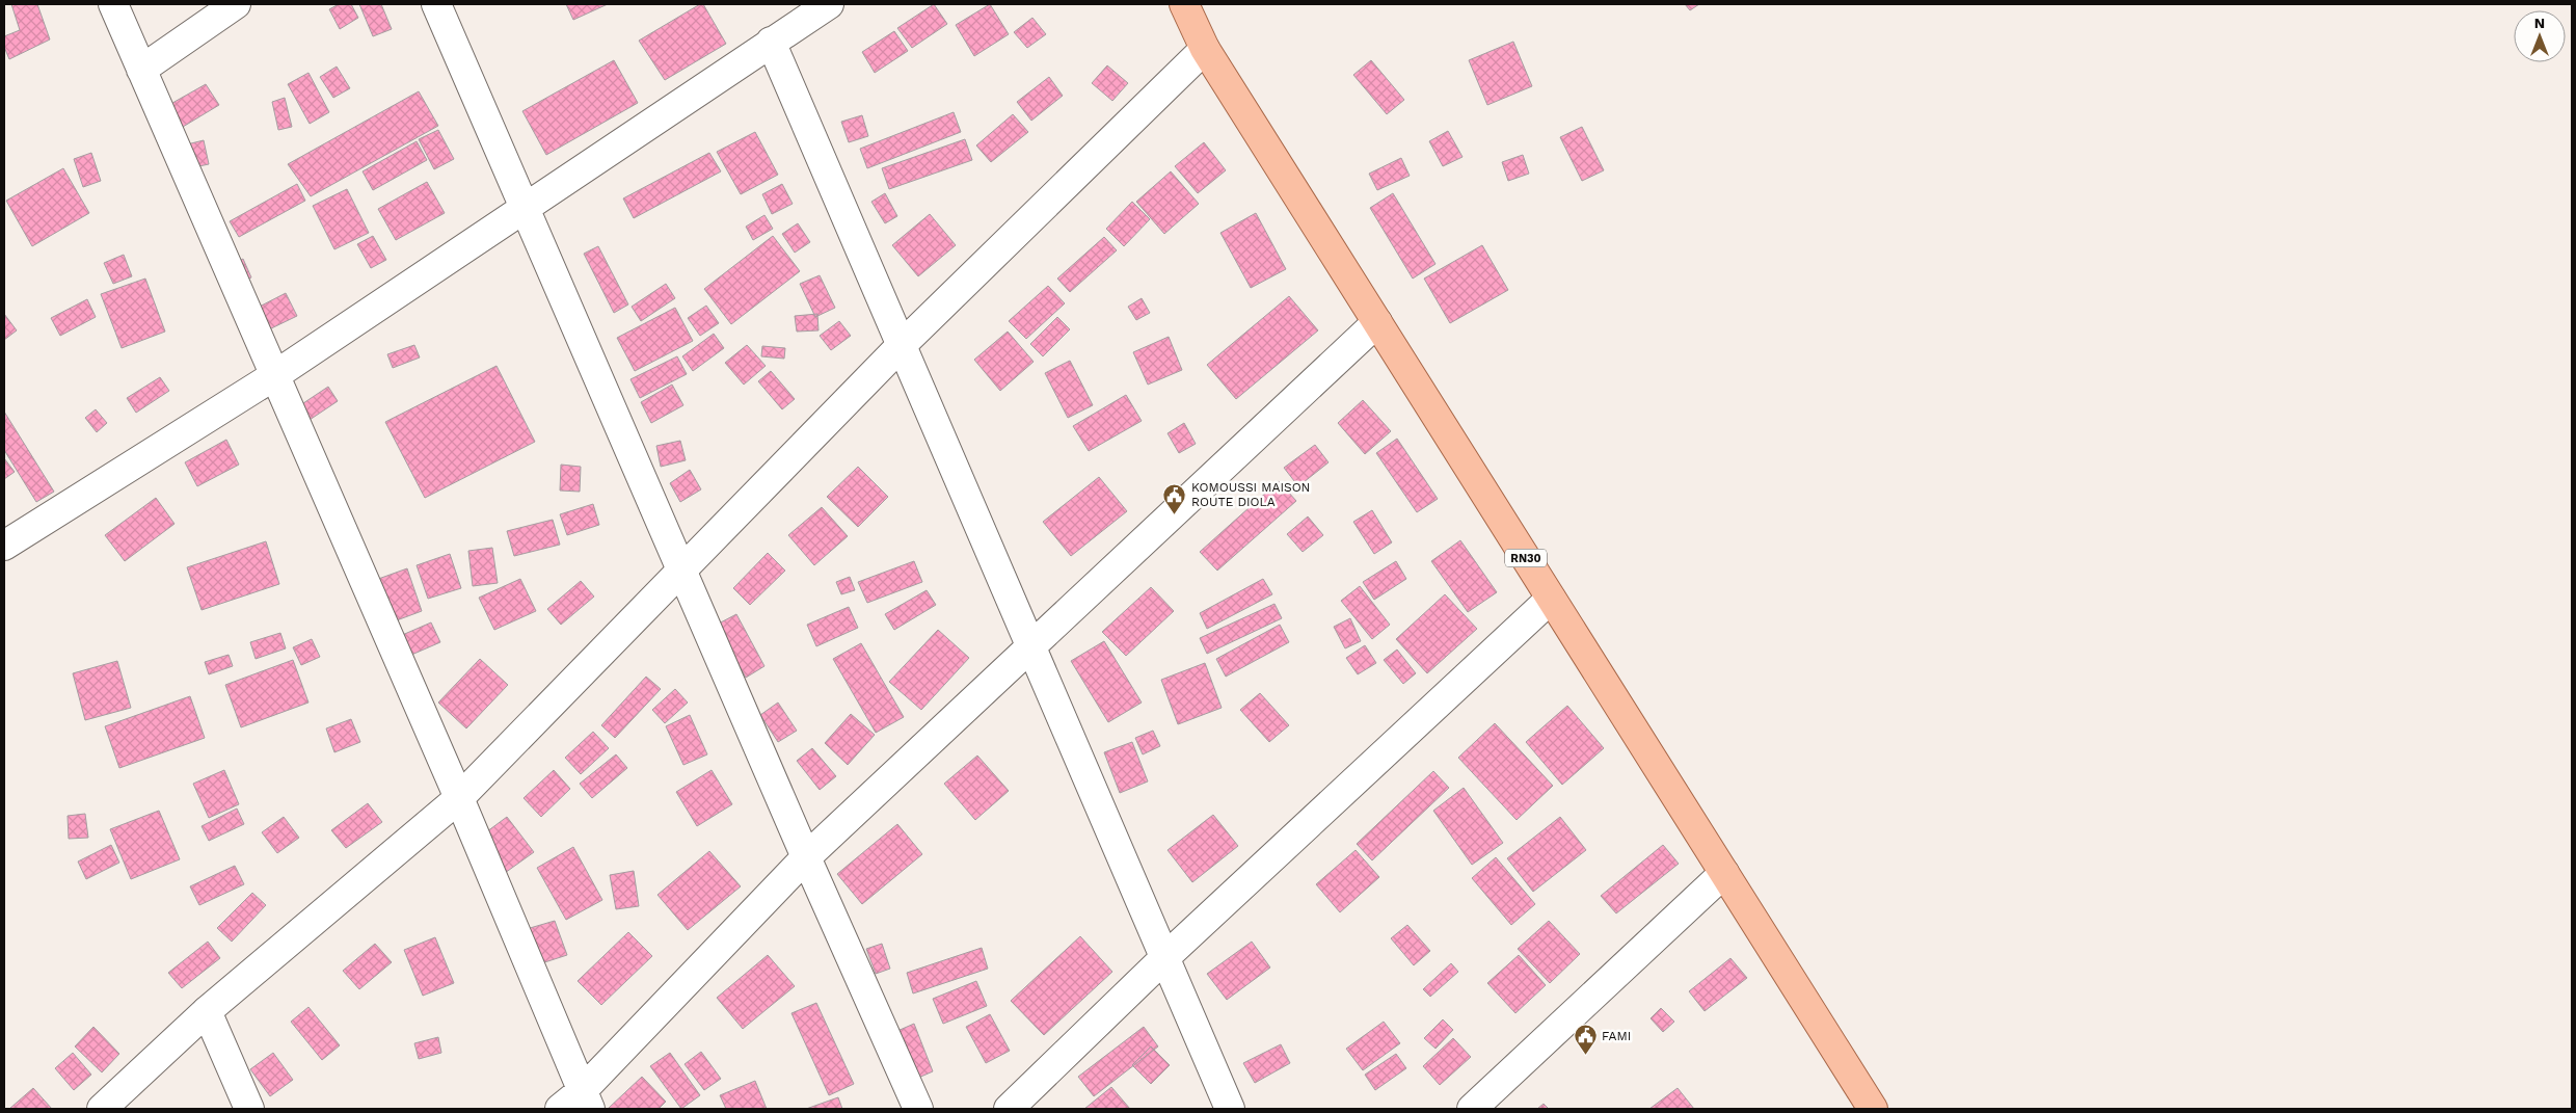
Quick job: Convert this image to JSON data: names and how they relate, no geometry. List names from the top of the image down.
{
  "streets": {
    "main road": ["RN30"]
  },
  "places": {
    "public building": ["KOMOUSSI MAISON ROUTE DIOLA", "FAMI"]
  },
  "north": "top"
}
